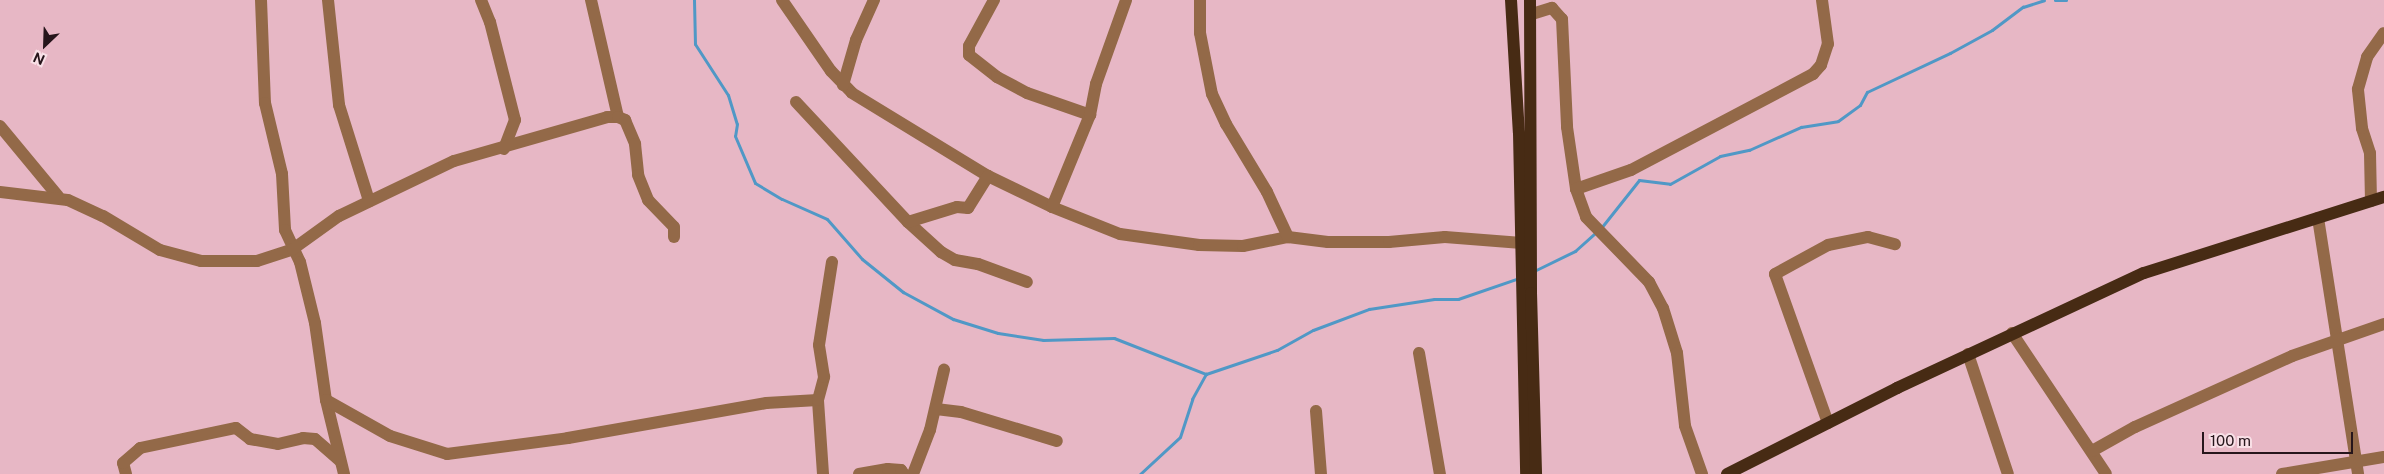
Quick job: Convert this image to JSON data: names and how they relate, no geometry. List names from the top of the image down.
{
  "scale_bar": "100 m",
  "north": "bottom left"
}
